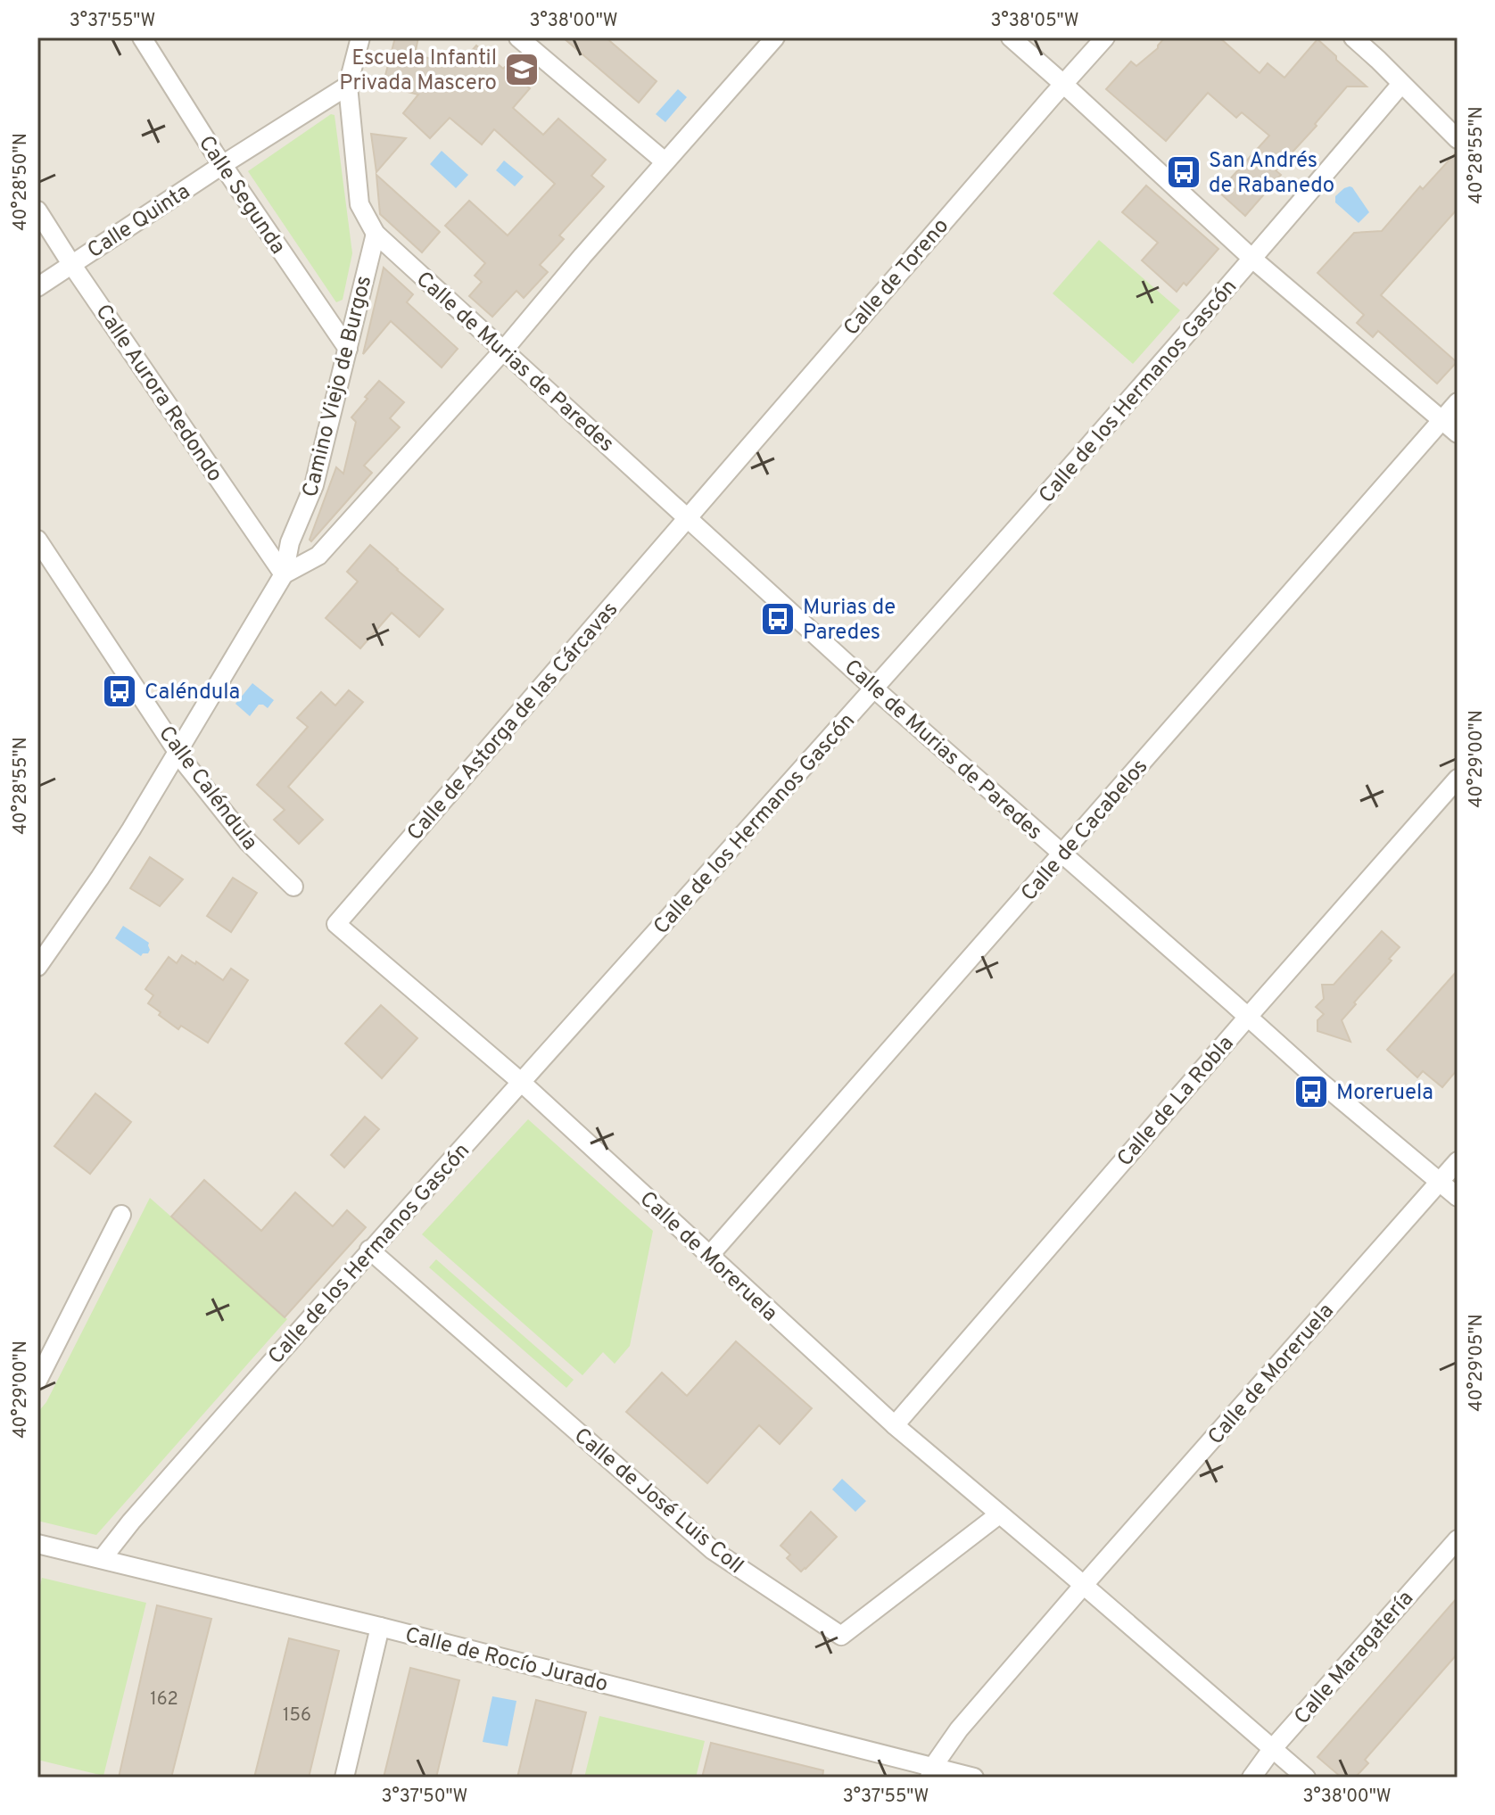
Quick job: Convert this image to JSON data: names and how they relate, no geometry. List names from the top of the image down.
{
  "streets": {
    "street": [
      "Calle Segunda",
      "Calle Quinta",
      "Calle de Toreno",
      "Calle de Murias de Paredes",
      "Camino Viejo de Burgos",
      "Calle de los Hermanos Gascón",
      "Calle Aurora Redondo",
      "Calle de Astorga de las Cárcavas",
      "Calle Caléndula",
      "Calle de Cacabelos",
      "Calle de La Robla",
      "Calle de Moreruela",
      "Calle de José Luis Coll",
      "Calle Maragatería",
      "Calle de Rocío Jurado"
    ]
  },
  "crossings": [
    ["Calle Segunda", "Calle Quinta"],
    ["Calle Segunda", "Camino Viejo de Burgos"],
    ["Calle Quinta", "Calle Aurora Redondo"],
    ["Calle de Toreno", "Calle de Murias de Paredes"],
    ["Calle de Toreno", "Calle de Astorga de las Cárcavas"],
    ["Calle de Murias de Paredes", "Camino Viejo de Burgos"],
    ["Calle de Murias de Paredes", "Calle de los Hermanos Gascón"],
    ["Calle de Murias de Paredes", "Calle de Astorga de las Cárcavas"],
    ["Calle de Murias de Paredes", "Calle de Cacabelos"],
    ["Calle de Murias de Paredes", "Calle de La Robla"],
    ["Calle de Murias de Paredes", "Calle de Moreruela"],
    ["Camino Viejo de Burgos", "Calle Aurora Redondo"],
    ["Camino Viejo de Burgos", "Calle Caléndula"],
    ["Calle de los Hermanos Gascón", "Calle de Moreruela"],
    ["Calle de los Hermanos Gascón", "Calle de José Luis Coll"],
    ["Calle de los Hermanos Gascón", "Calle de Rocío Jurado"],
    ["Calle de Astorga de las Cárcavas", "Calle de Moreruela"],
    ["Calle de Cacabelos", "Calle de Moreruela"],
    ["Calle de La Robla", "Calle de Moreruela"],
    ["Calle de Moreruela", "Calle de José Luis Coll"],
    ["Calle de Moreruela", "Calle Maragatería"]
  ],
  "places": {
    "school or university": ["Escuela Infantil Privada Mascero"],
    "bus stop": [
      "San Andrés de Rabanedo",
      "Murias de Paredes",
      "Caléndula",
      "Moreruela"
    ]
  },
  "house_numbers": ["162", "156"],
  "coordinates": [
    "3°37'55\"W",
    "3°38'00\"W",
    "3°38'05\"W",
    "40°28'55\"N",
    "40°28'50\"N",
    "40°29'00\"N",
    "40°29'05\"N",
    "3°37'50\"W"
  ]
}
